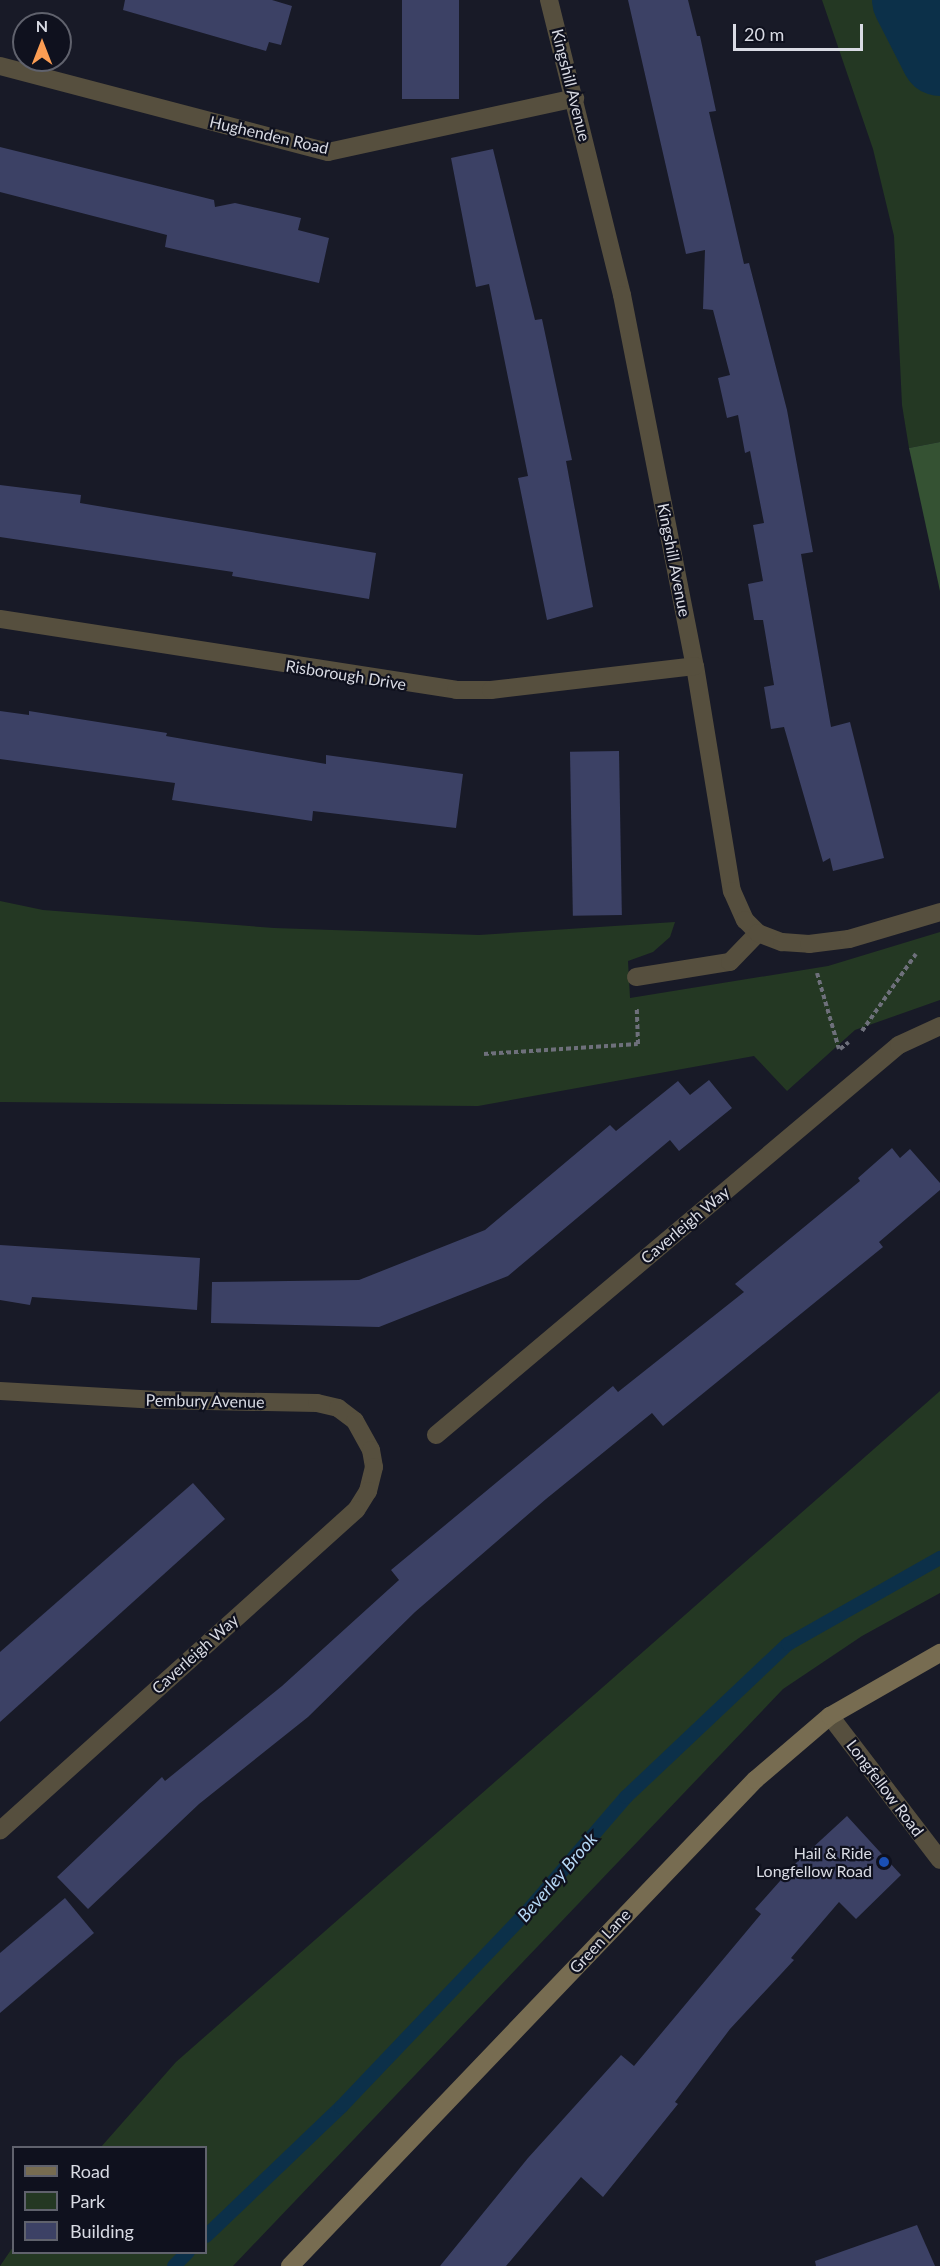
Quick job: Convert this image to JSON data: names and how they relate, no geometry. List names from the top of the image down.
{
  "streets": {
    "street": [
      "Kingshill Avenue",
      "Hughenden Road",
      "Risborough Drive",
      "Caverleigh Way",
      "Pembury Avenue",
      "Longfellow Road",
      "Green Lane"
    ]
  },
  "crossings": [
    ["Kingshill Avenue", "Hughenden Road"],
    ["Kingshill Avenue", "Risborough Drive"],
    ["Caverleigh Way", "Pembury Avenue"],
    ["Longfellow Road", "Green Lane"]
  ],
  "water": ["Beverley Brook"],
  "places": ["Hail & Ride Longfellow Road"],
  "legend": ["Road", "Park", "Building"],
  "scale_bar": "20 m",
  "north": "top"
}
